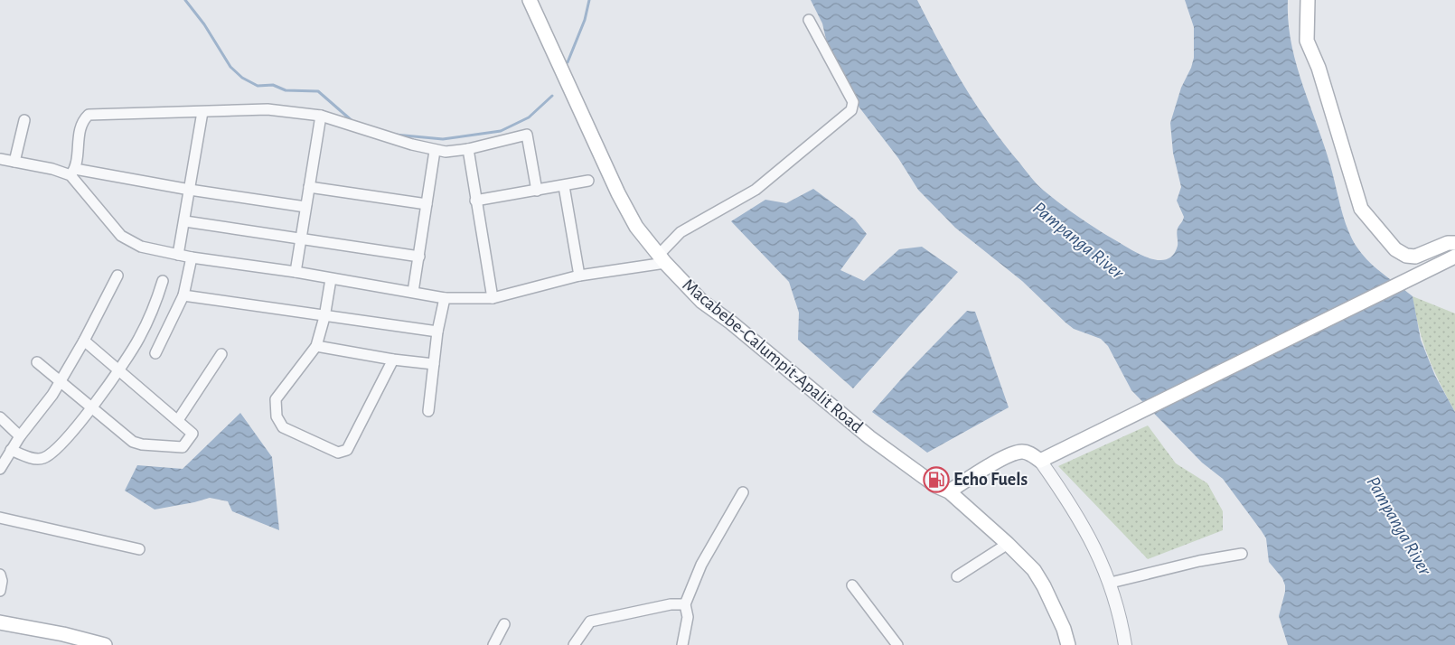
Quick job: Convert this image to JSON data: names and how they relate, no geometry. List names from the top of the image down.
{
  "streets": {
    "main road": ["Macabebe-Calumpit-Apalit Road"]
  },
  "water": ["Pampanga River"],
  "places": {
    "fuel station": ["Echo Fuels"]
  }
}
